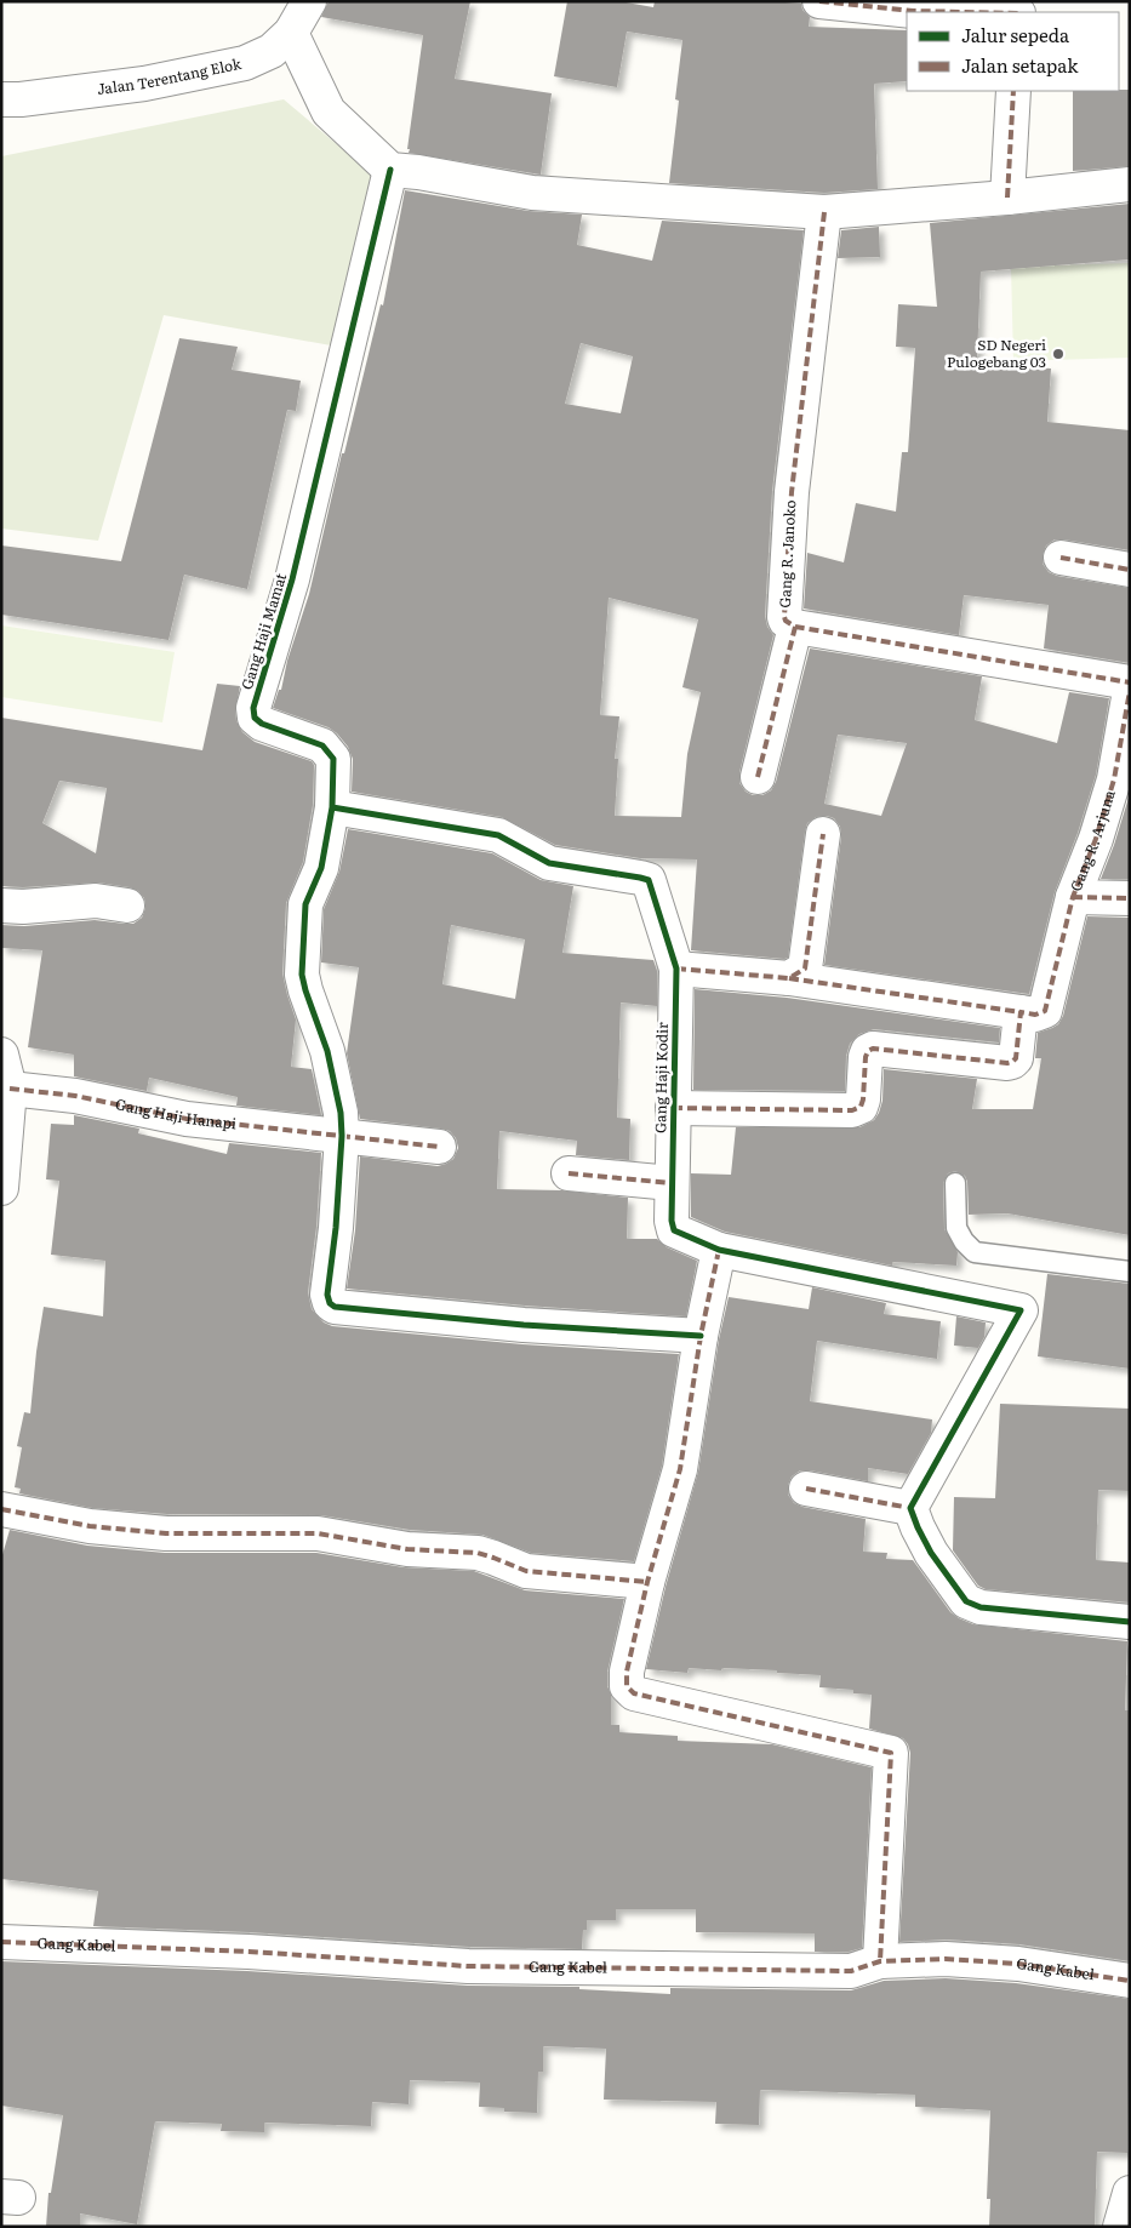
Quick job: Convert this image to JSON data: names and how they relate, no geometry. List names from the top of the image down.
{
  "streets": {
    "street": [
      "Jalan Terentang Elok",
      "Gang R. Janoko",
      "Gang Haji Mamat",
      "Gang R. Arjuna",
      "Gang Haji Kodir",
      "Gang Haji Hanapi",
      "Gang Kabel"
    ]
  },
  "crossings": [
    ["Gang Haji Mamat", "Gang Haji Kodir"],
    ["Gang Haji Mamat", "Gang Haji Hanapi"]
  ],
  "places": ["SD Negeri Pulogebang 03"],
  "legend": ["Jalur sepeda", "Jalan setapak"]
}
